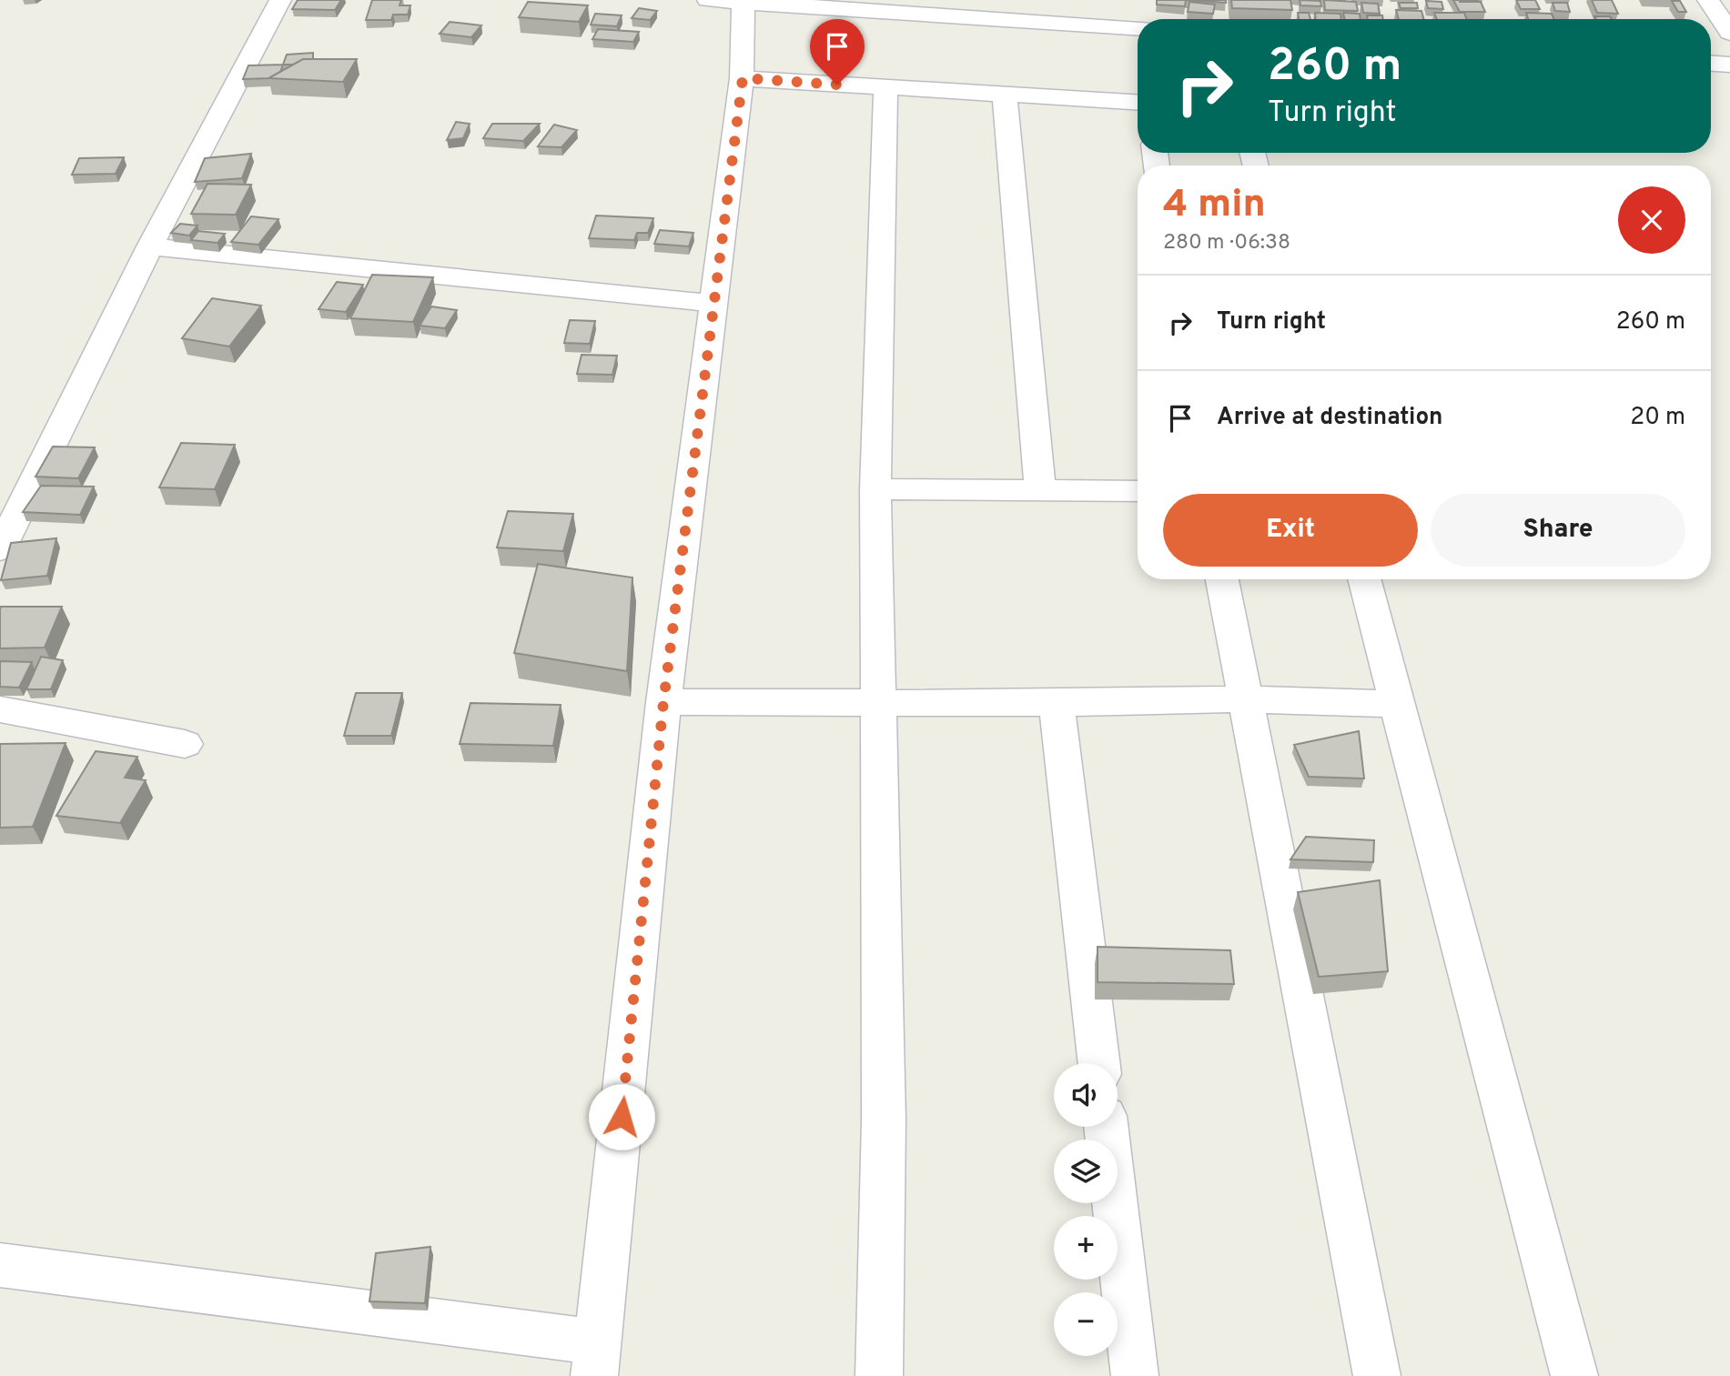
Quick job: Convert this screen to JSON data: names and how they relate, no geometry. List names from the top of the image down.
{
  "page": {
    "turn": ["260 m", "Turn right"],
    "heading": ["4 min", "280 m · 06:38"],
    "list": [
      {
        "name": "Turn right",
        "value": "260 m"
      },
      {
        "name": "Arrive at destination",
        "value": "20 m"
      }
    ],
    "buttons": ["Exit", "Share"],
    "map_buttons": ["+", "−"]
  }
}
